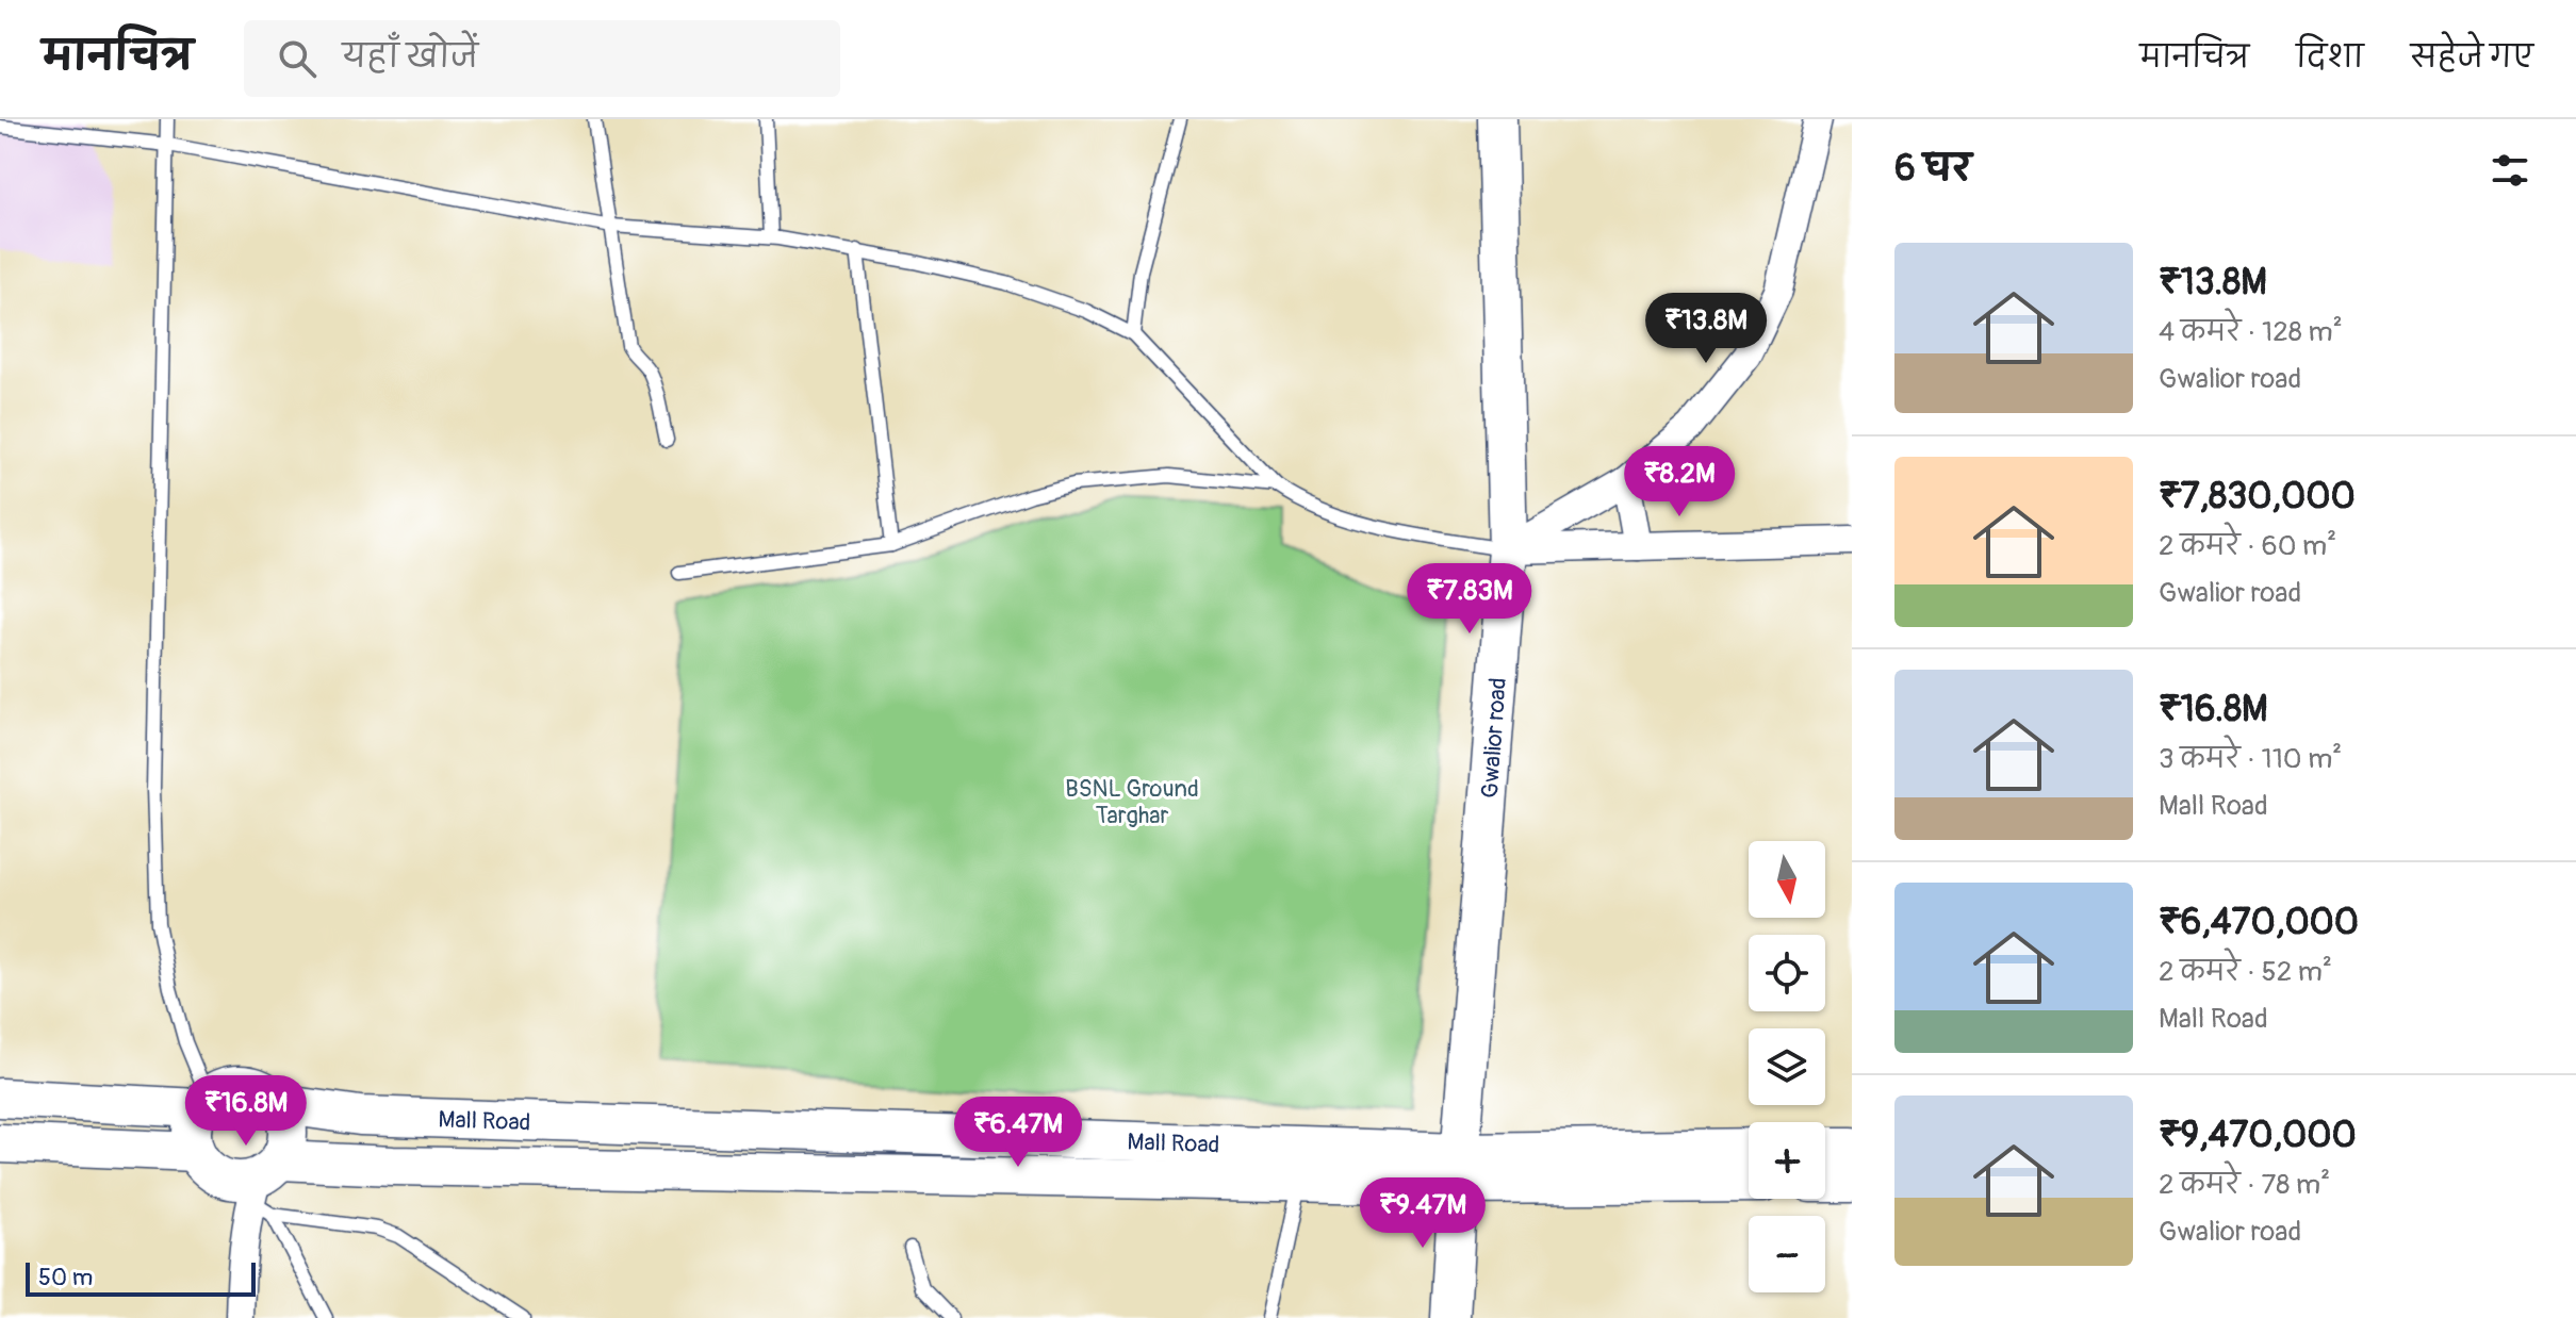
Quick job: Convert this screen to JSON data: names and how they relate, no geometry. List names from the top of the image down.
{
  "streets": {
    "main road": ["Gwalior road", "Mall Road"]
  },
  "crossings": [
    ["Gwalior road", "Mall Road"]
  ],
  "parks": ["BSNL Ground Targhar"],
  "scale_bar": "50 m",
  "north": "bottom",
  "page": {
    "header": "मानचित्र",
    "search": "यहाँ खोजें",
    "nav": ["मानचित्र", "दिशा", "सहेजे गए"],
    "heading": "6 घर",
    "list": [
      {
        "name": "₹13.8M",
        "note": "4 कमरे · 128 m² · Gwalior road"
      },
      {
        "name": "₹7,830,000",
        "note": "2 कमरे · 60 m² · Gwalior road"
      },
      {
        "name": "₹16.8M",
        "note": "3 कमरे · 110 m² · Mall Road"
      },
      {
        "name": "₹6,470,000",
        "note": "2 कमरे · 52 m² · Mall Road"
      },
      {
        "name": "₹9,470,000",
        "note": "2 कमरे · 78 m² · Gwalior road"
      }
    ],
    "price": [
      "₹13.8M",
      "₹8.2M",
      "₹7.83M",
      "₹16.8M",
      "₹6.47M",
      "₹9.47M"
    ],
    "map_buttons": ["+", "−"],
    "scale": "50 m"
  }
}
